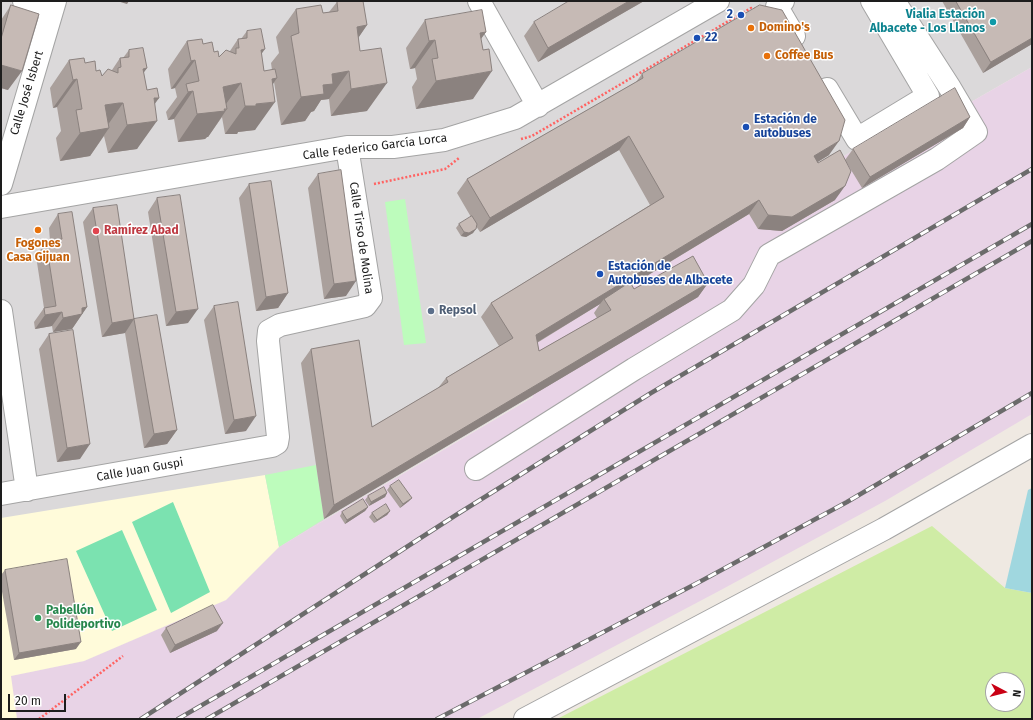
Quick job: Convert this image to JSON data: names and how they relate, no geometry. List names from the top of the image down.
{
  "streets": {
    "street": [
      "Calle José Isbert",
      "Calle Federico García Lorca",
      "Calle Tirso de Molina",
      "Calle Juan Guspi"
    ]
  },
  "crossings": [
    ["Calle Federico García Lorca", "Calle Tirso de Molina"],
    ["Calle Tirso de Molina", "Calle Juan Guspi"]
  ],
  "places": [
    "2",
    "Vialia Estación Albacete - Los Llanos",
    "Domino's",
    "22",
    "Coffee Bus",
    "Estación de autobuses",
    "Fogones Casa Gijuan",
    "Ramírez Abad",
    "Estación de Autobuses de Albacete",
    "Repsol",
    "Pabellón Polideportivo"
  ],
  "scale_bar": "20 m",
  "north": "right"
}
